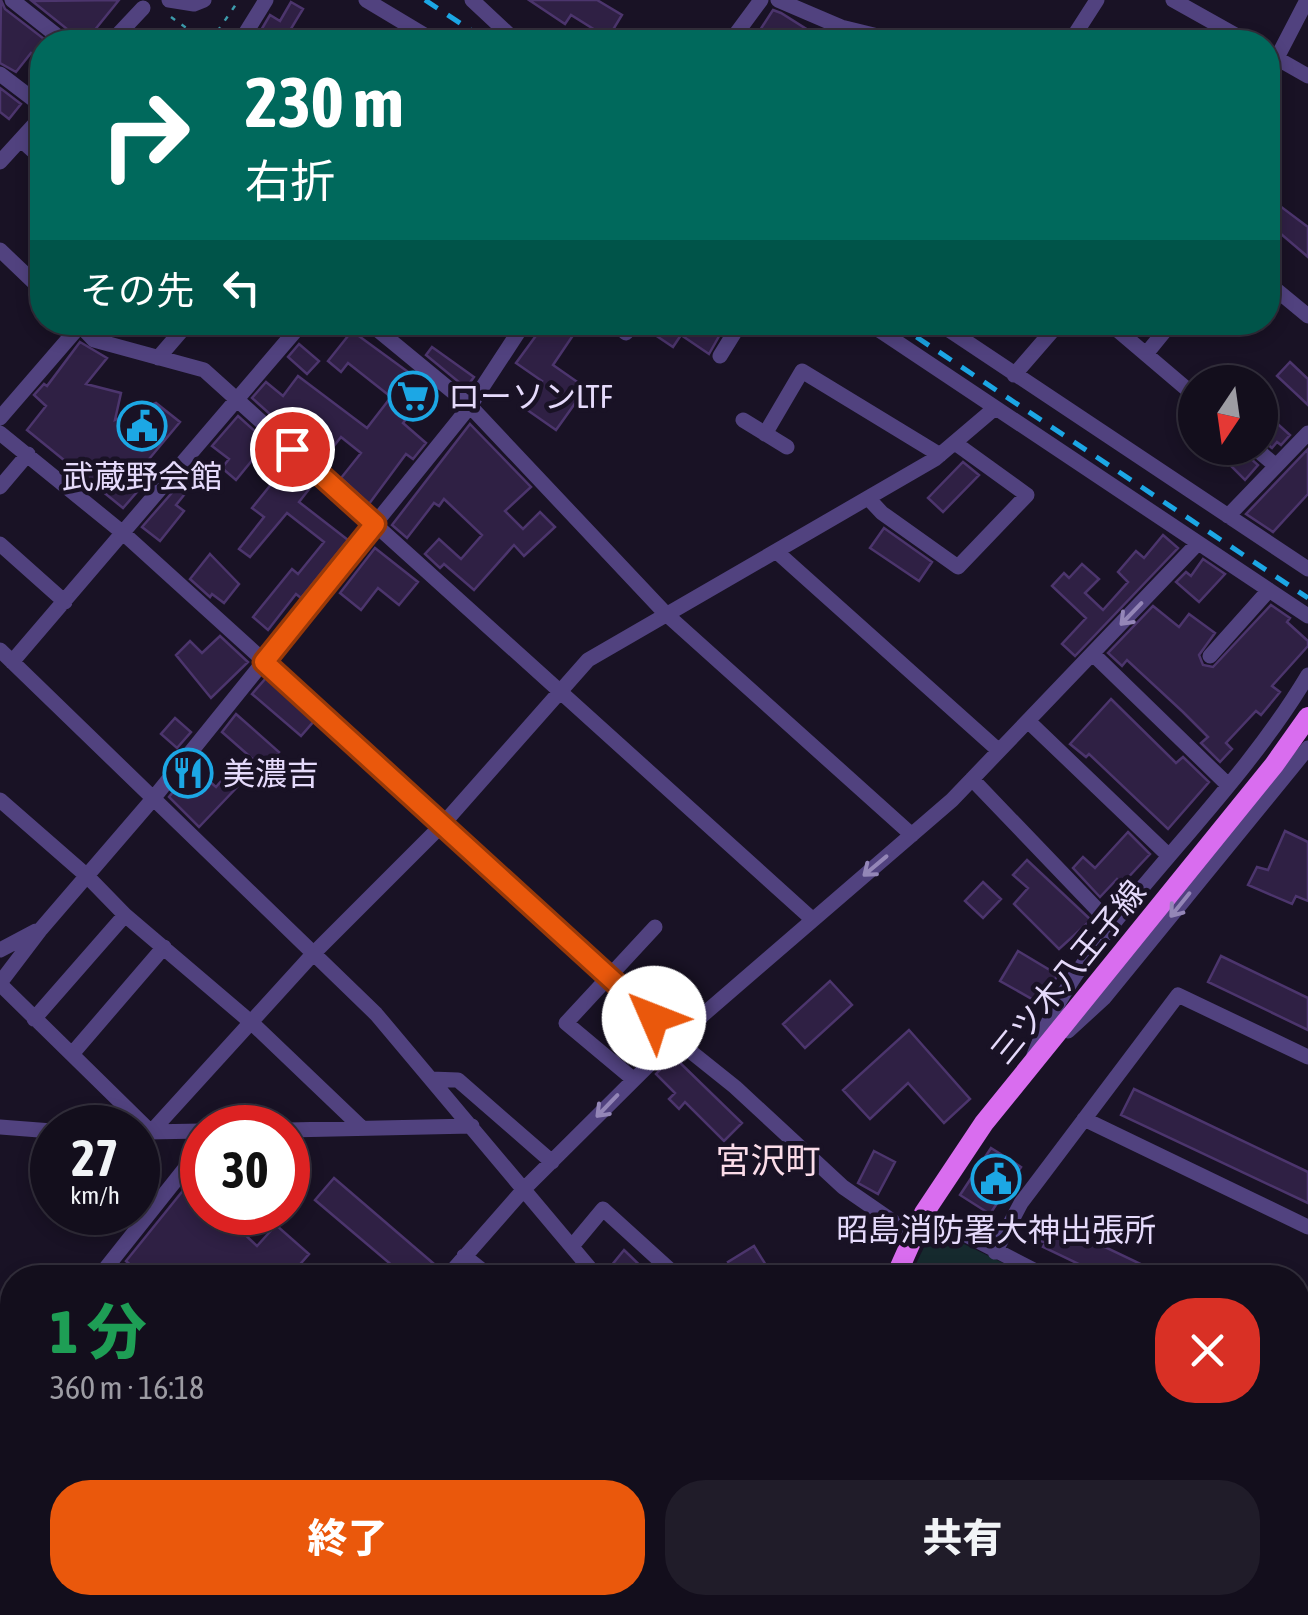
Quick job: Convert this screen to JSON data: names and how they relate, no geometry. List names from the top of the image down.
{
  "streets": {
    "main road": ["三ツ木八王子線"]
  },
  "districts": ["宮沢町"],
  "places": {
    "supermarket": ["ローソンLTF"],
    "public building": ["武蔵野会館", "昭島消防署大神出張所"],
    "restaurant": ["美濃吉"]
  },
  "north": "bottom",
  "page": {
    "turn": ["230 m", "右折"],
    "then": "その先",
    "speed": "27 km/h",
    "limit": "30",
    "heading": ["1 分", "360 m · 16:18"],
    "buttons": ["終了", "共有"]
  }
}
